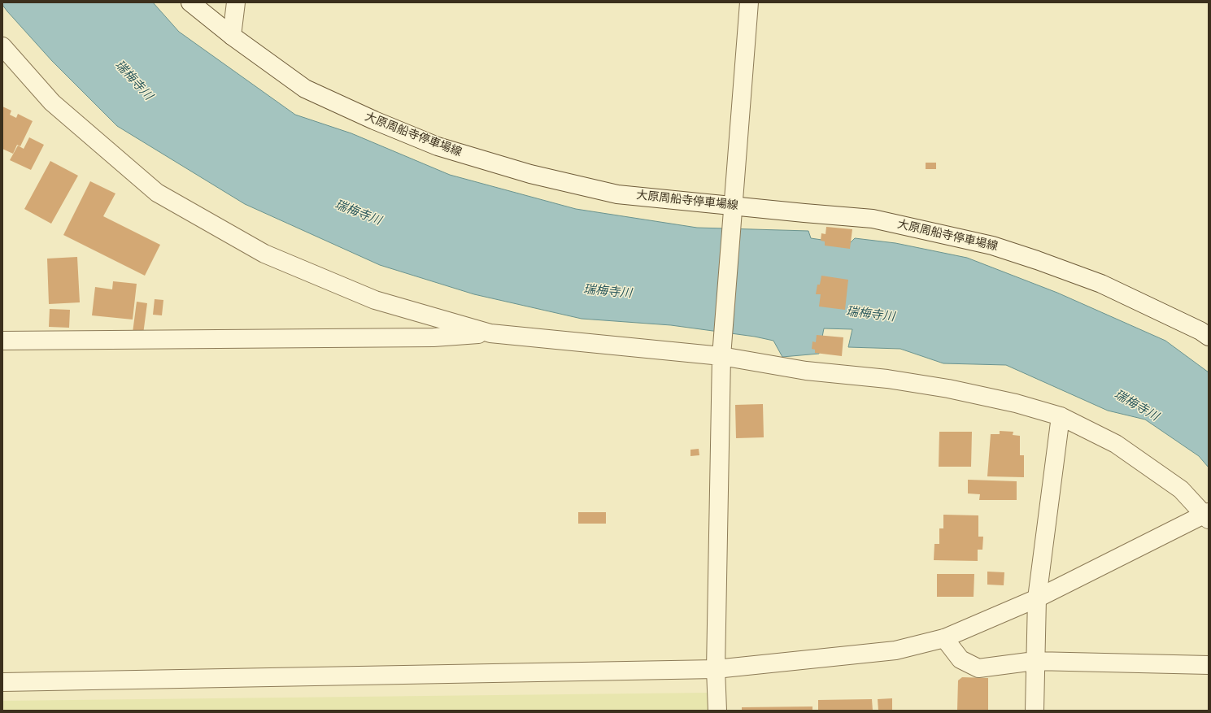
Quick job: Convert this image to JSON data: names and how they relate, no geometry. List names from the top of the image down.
{
  "streets": {
    "street": ["大原周船寺停車場線"]
  },
  "water": ["瑞梅寺川"]
}
